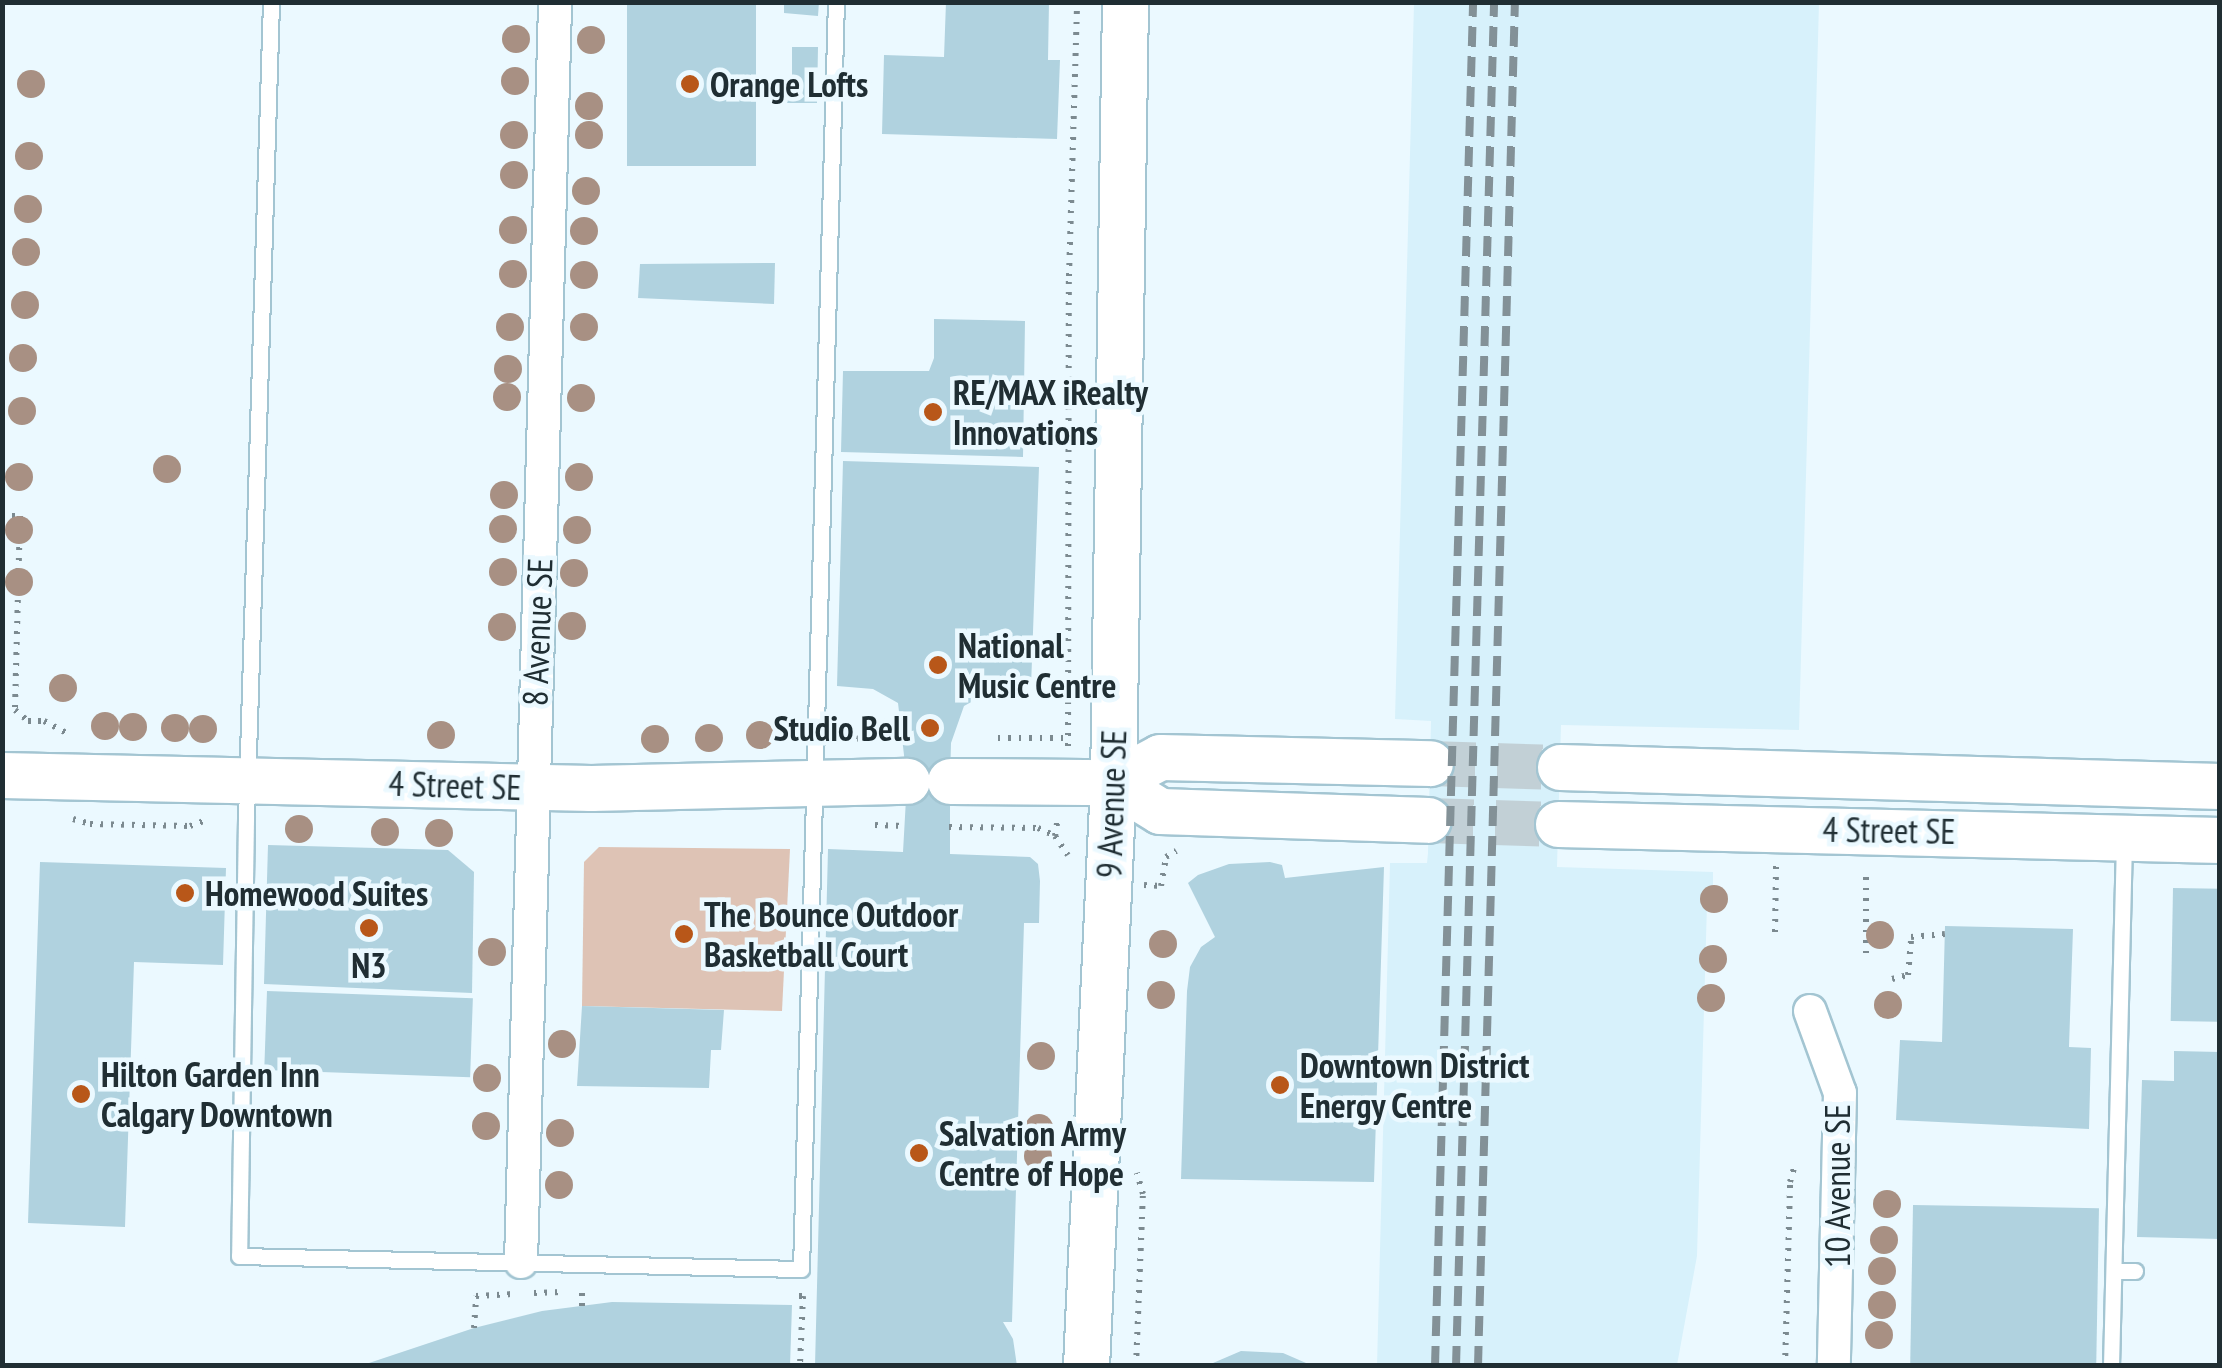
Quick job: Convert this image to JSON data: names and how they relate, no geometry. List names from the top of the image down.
{
  "streets": {
    "main road": ["4 Street SE", "9 Avenue SE"],
    "street": ["8 Avenue SE", "10 Avenue SE"]
  },
  "crossings": [
    ["8 Avenue SE", "4 Street SE"],
    ["4 Street SE", "9 Avenue SE"]
  ],
  "places": [
    "Orange Lofts",
    "RE/MAX iRealty Innovations",
    "National Music Centre",
    "Studio Bell",
    "Homewood Suites",
    "N3",
    "The Bounce Outdoor Basketball Court",
    "Downtown District Energy Centre",
    "Hilton Garden Inn Calgary Downtown",
    "Salvation Army Centre of Hope"
  ]
}
